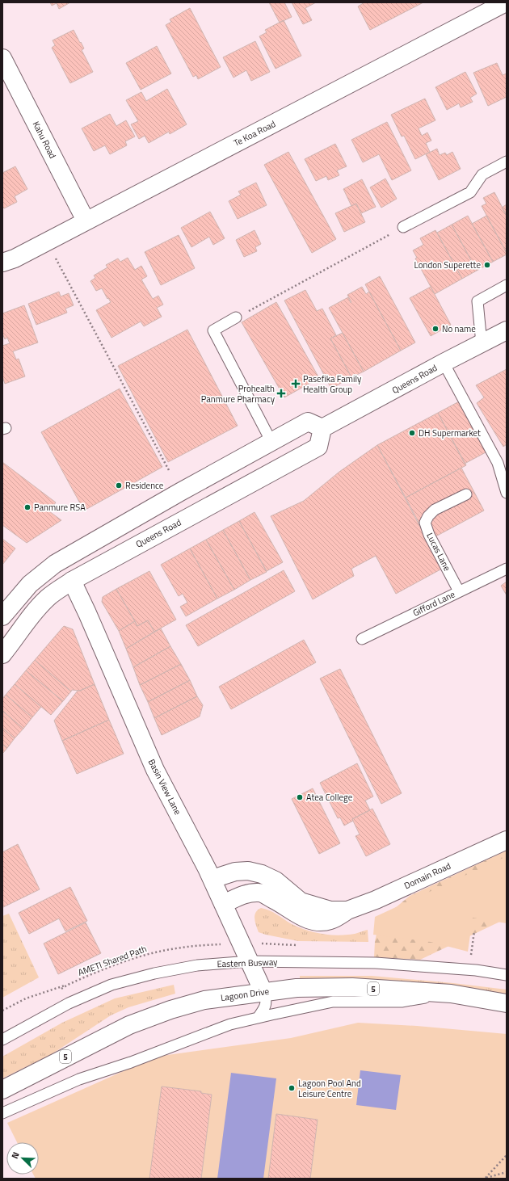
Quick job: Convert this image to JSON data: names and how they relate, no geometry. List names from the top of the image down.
{
  "streets": {
    "street": [
      "Te Koa Road",
      "Kahu Road",
      "Queens Road",
      "Basin View Lane",
      "Domain Road",
      "5",
      "Lagoon Drive"
    ],
    "lane": ["Lucas Lane", "Gifford Lane", "Eastern Busway"],
    "path": ["AMETI Shared Path"]
  },
  "crossings": [
    ["Te Koa Road", "Kahu Road"],
    ["Queens Road", "Basin View Lane"],
    ["Lucas Lane", "Gifford Lane"],
    ["Basin View Lane", "Domain Road"],
    ["Basin View Lane", "Eastern Busway"],
    ["Basin View Lane", "Lagoon Drive"]
  ],
  "places": {
    "other": [
      "London Superette",
      "No name",
      "DH Supermarket",
      "Residence",
      "Panmure RSA",
      "Atea College",
      "Lagoon Pool And Leisure Centre"
    ],
    "health": ["Pasefika Family Health Group", "Prohealth Panmure Pharmacy"]
  },
  "north": "top left"
}
